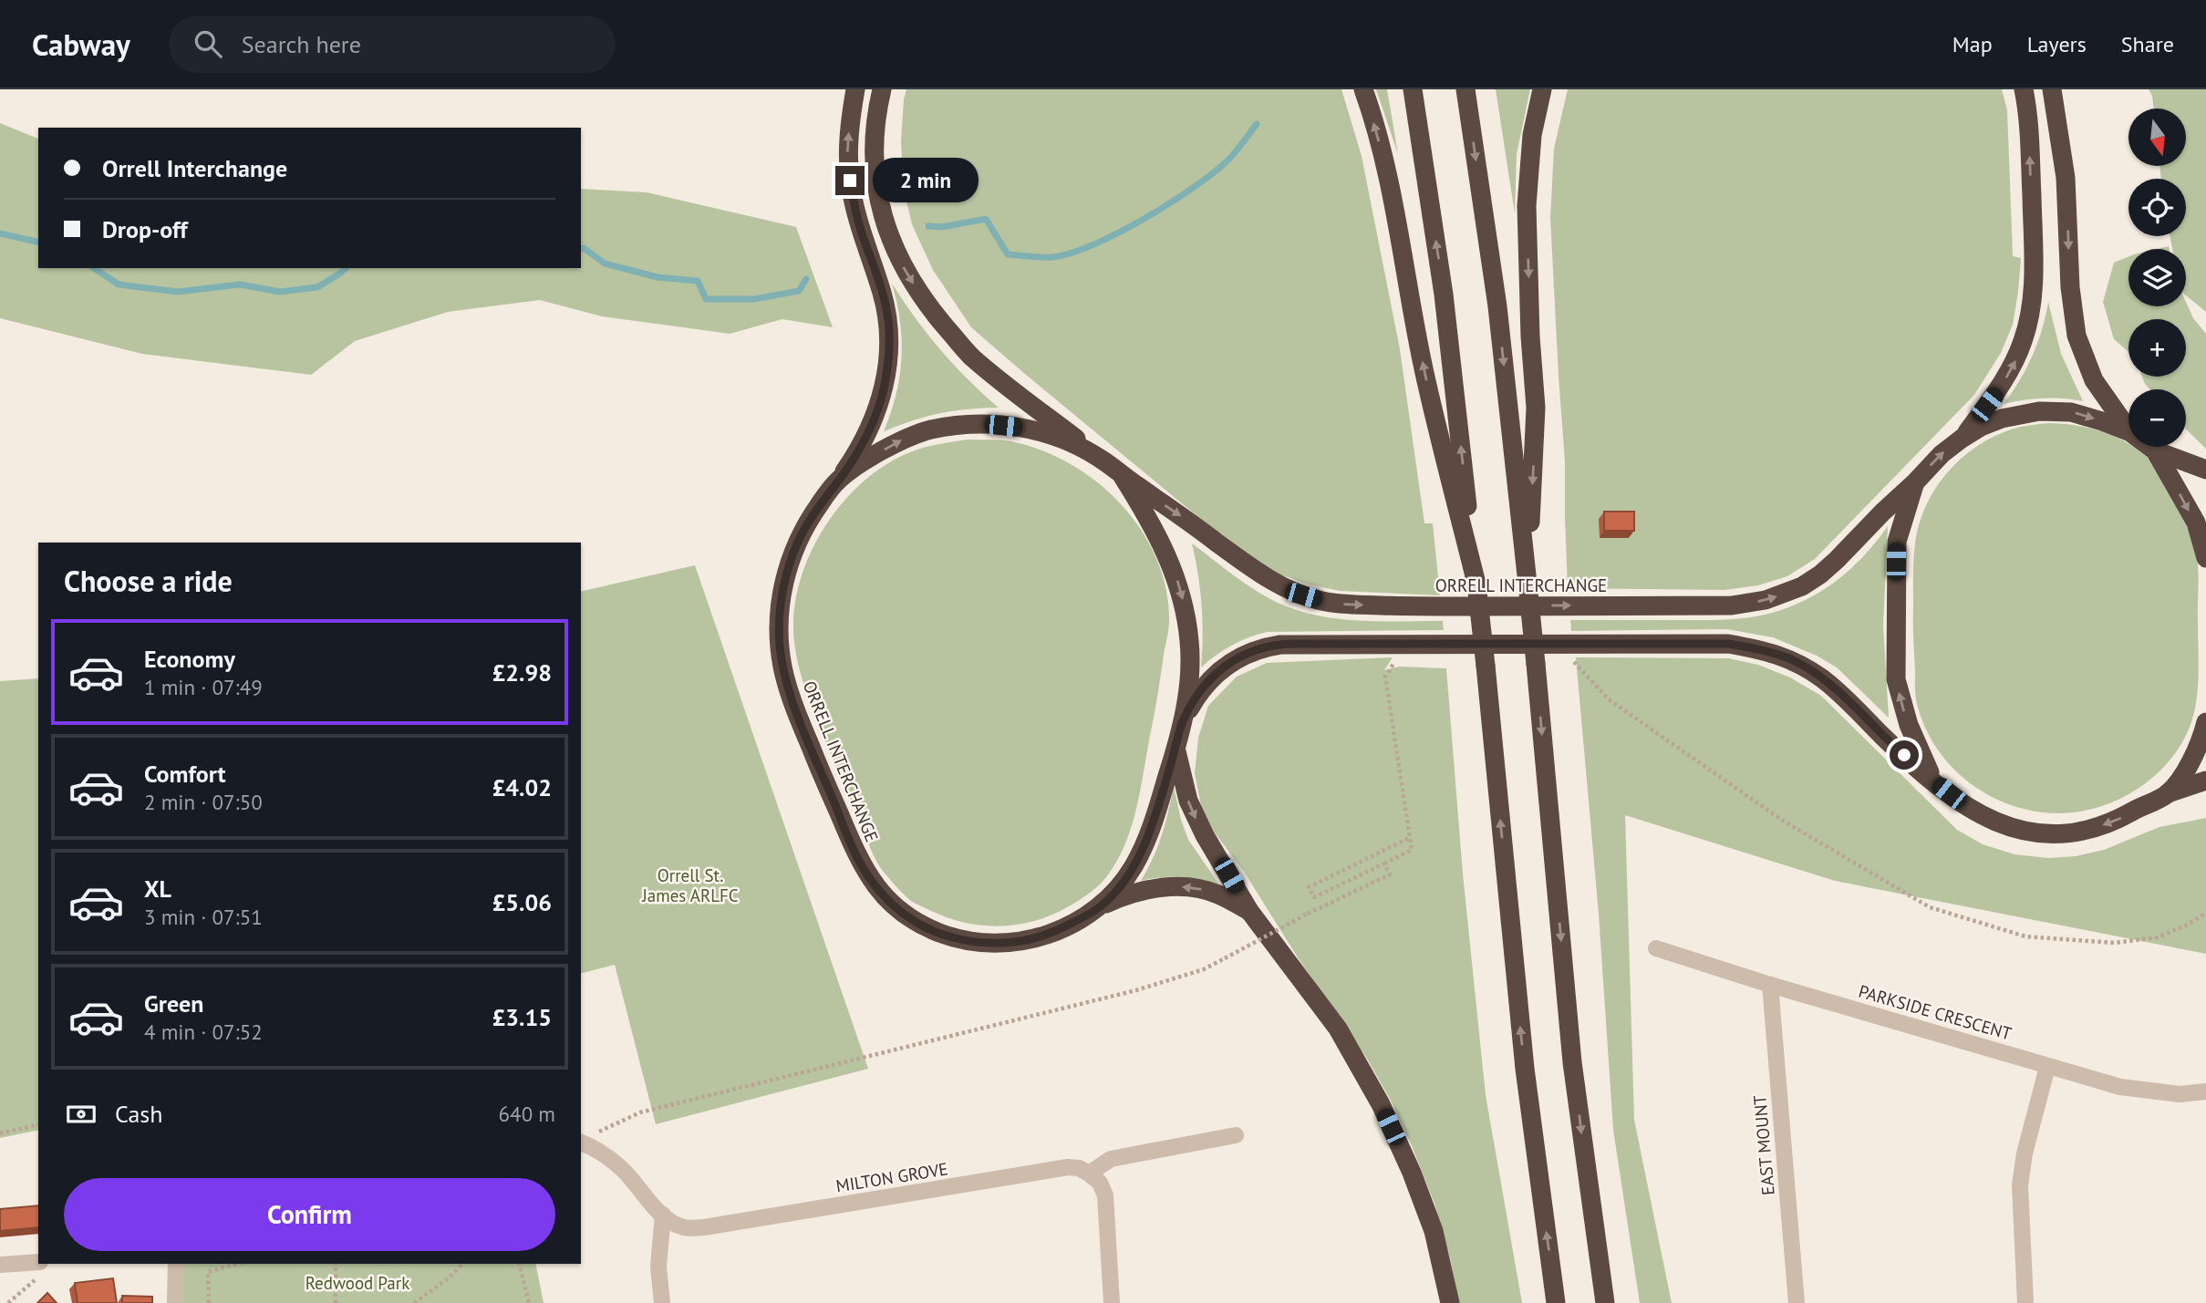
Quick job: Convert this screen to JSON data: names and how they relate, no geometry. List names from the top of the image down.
{
  "streets": {
    "highway": ["ORRELL INTERCHANGE"],
    "street": ["PARKSIDE CRESCENT", "EAST MOUNT", "MILTON GROVE"]
  },
  "crossings": [
    ["PARKSIDE CRESCENT", "EAST MOUNT"]
  ],
  "parks": ["Orrell St. James ARLFC", "Redwood Park"],
  "north": "bottom",
  "page": {
    "header": "Cabway",
    "search": "Search here",
    "nav": ["Map", "Layers", "Share"],
    "map_buttons": ["+", "−"],
    "banner": ["Orrell Interchange", "Drop-off"],
    "bubble": "2 min",
    "heading": "Choose a ride",
    "list": [
      {
        "name": "Economy",
        "note": "1 min · 07:49",
        "value": "£2.98"
      },
      {
        "name": "Comfort",
        "note": "2 min · 07:50",
        "value": "£4.02"
      },
      {
        "name": "XL",
        "note": "3 min · 07:51",
        "value": "£5.06"
      },
      {
        "name": "Green",
        "note": "4 min · 07:52",
        "value": "£3.15"
      }
    ],
    "pay": ["Cash", "640 m"],
    "buttons": "Confirm"
  }
}
